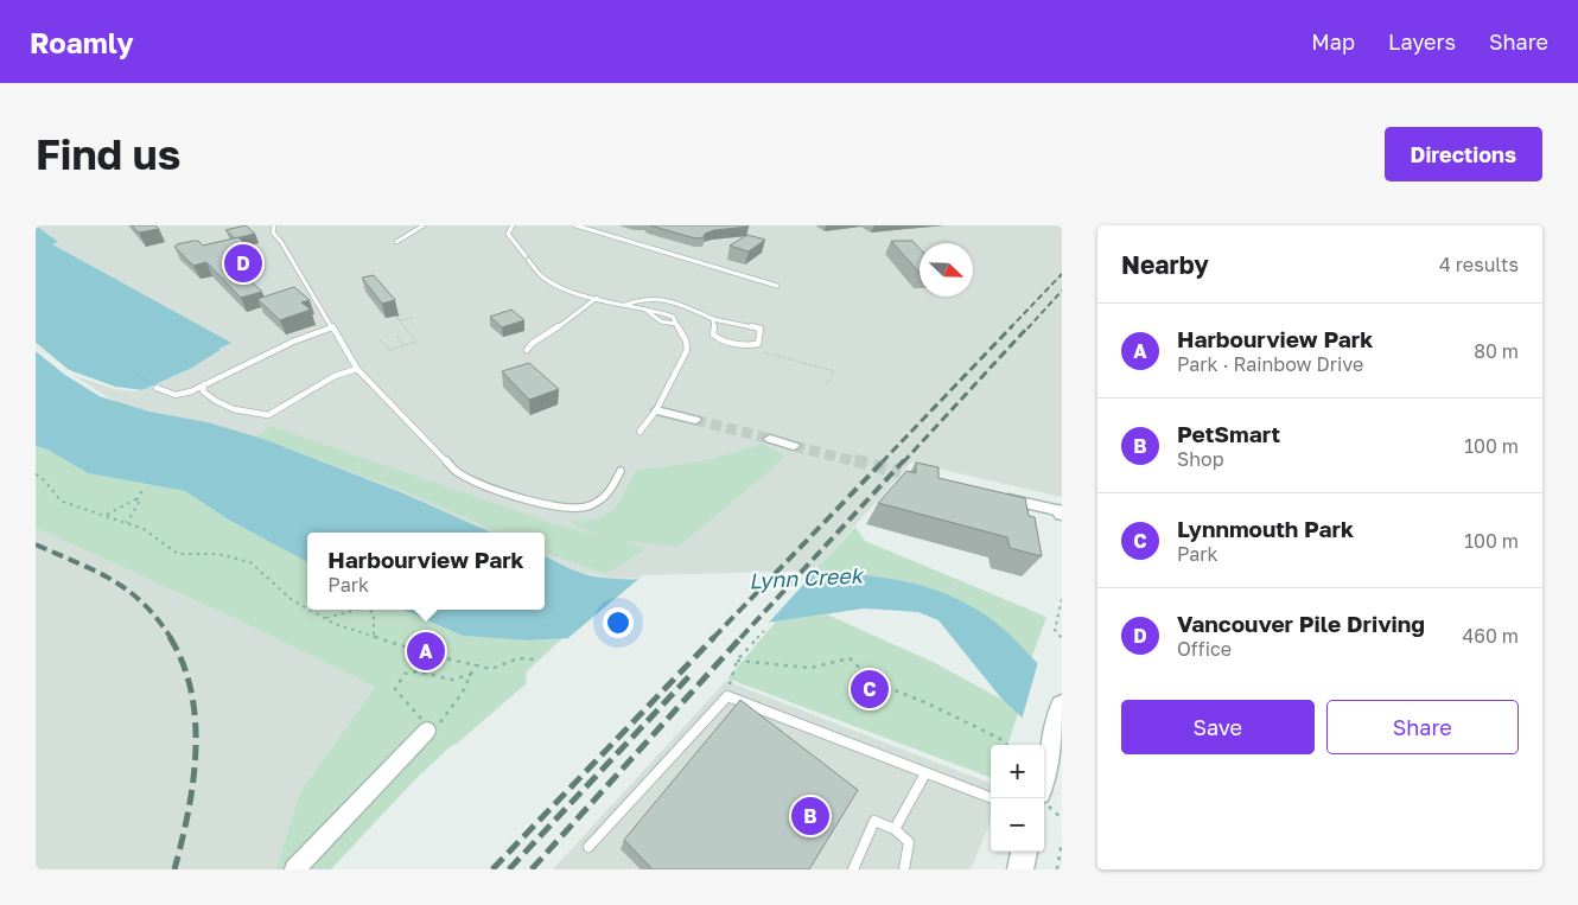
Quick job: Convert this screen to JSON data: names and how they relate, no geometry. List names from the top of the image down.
{
  "water": ["Lynn Creek"],
  "north": "bottom right",
  "page": {
    "header": "Roamly",
    "nav": ["Map", "Layers", "Share"],
    "buttons": [
      "Directions",
      ["Save", "Share"]
    ],
    "title": "Find us",
    "heading": ["Nearby", "4 results"],
    "pins": [
      "D",
      "A",
      "C",
      "B"
    ],
    "list": [
      {
        "mark": "A",
        "name": "Harbourview Park",
        "note": "Park · Rainbow Drive",
        "value": "80 m"
      },
      {
        "mark": "B",
        "name": "PetSmart",
        "note": "Shop",
        "value": "100 m"
      },
      {
        "mark": "C",
        "name": "Lynnmouth Park",
        "note": "Park",
        "value": "100 m"
      },
      {
        "mark": "D",
        "name": "Vancouver Pile Driving",
        "note": "Office",
        "value": "460 m"
      }
    ],
    "popup": ["Harbourview Park", "Park"],
    "map_buttons": ["+", "−"]
  }
}
